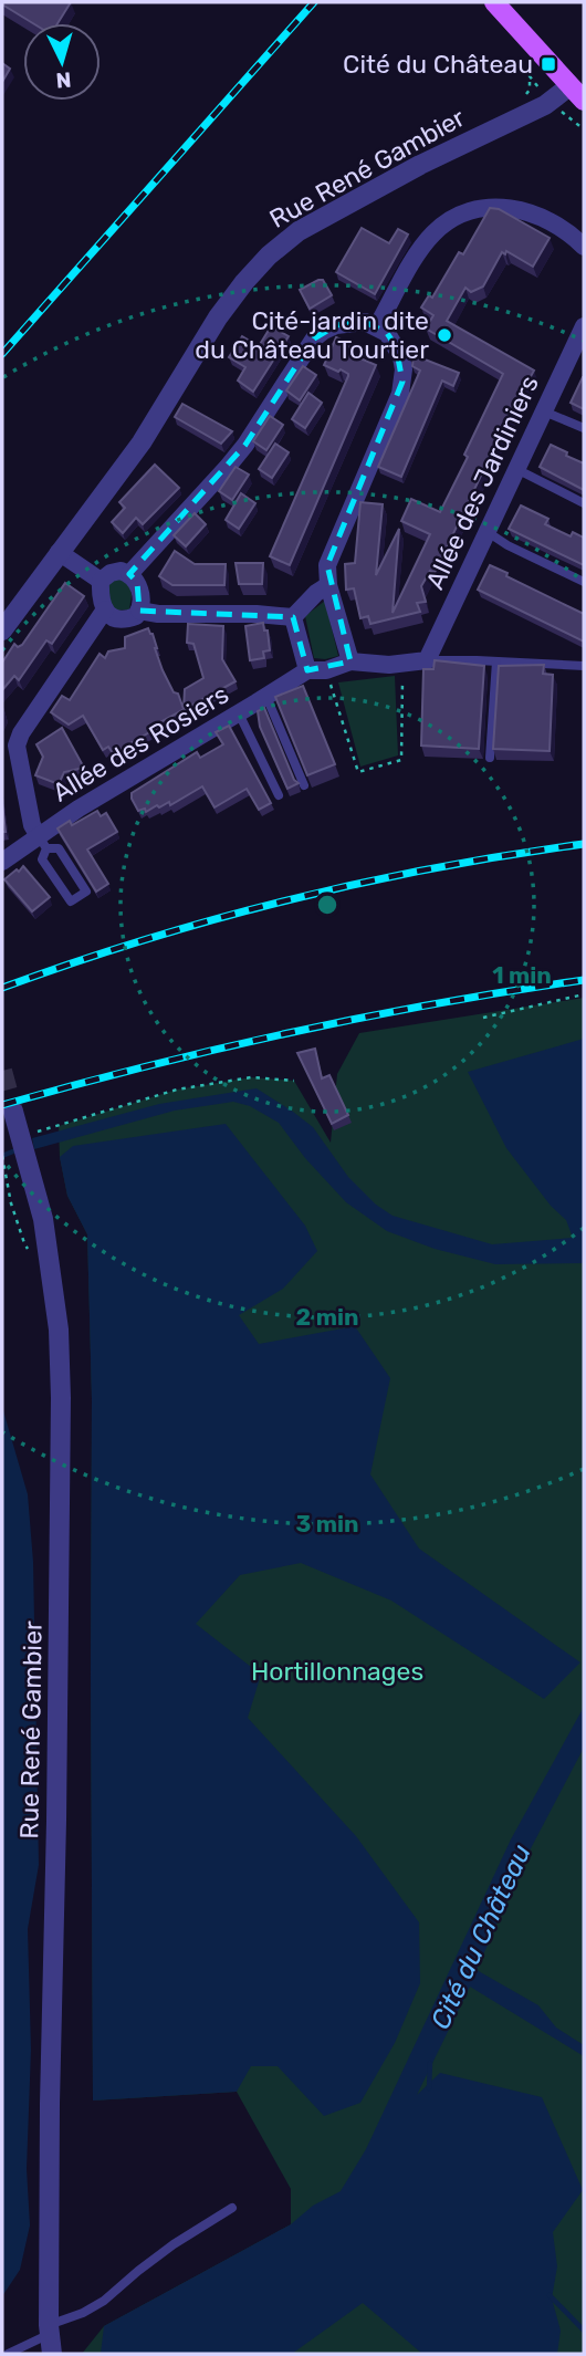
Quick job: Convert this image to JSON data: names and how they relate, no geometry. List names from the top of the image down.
{
  "streets": {
    "street": ["Rue René Gambier", "Allée des Jardiniers", "Allée des Rosiers"]
  },
  "water": ["Cité du Château"],
  "parks": ["Hortillonnages"],
  "places": {
    "transit": ["Cité du Château"],
    "other": ["Cité-jardin dite du Château Tourtier"]
  },
  "north": "bottom",
  "rings": ["1 min", "2 min", "3 min"]
}
